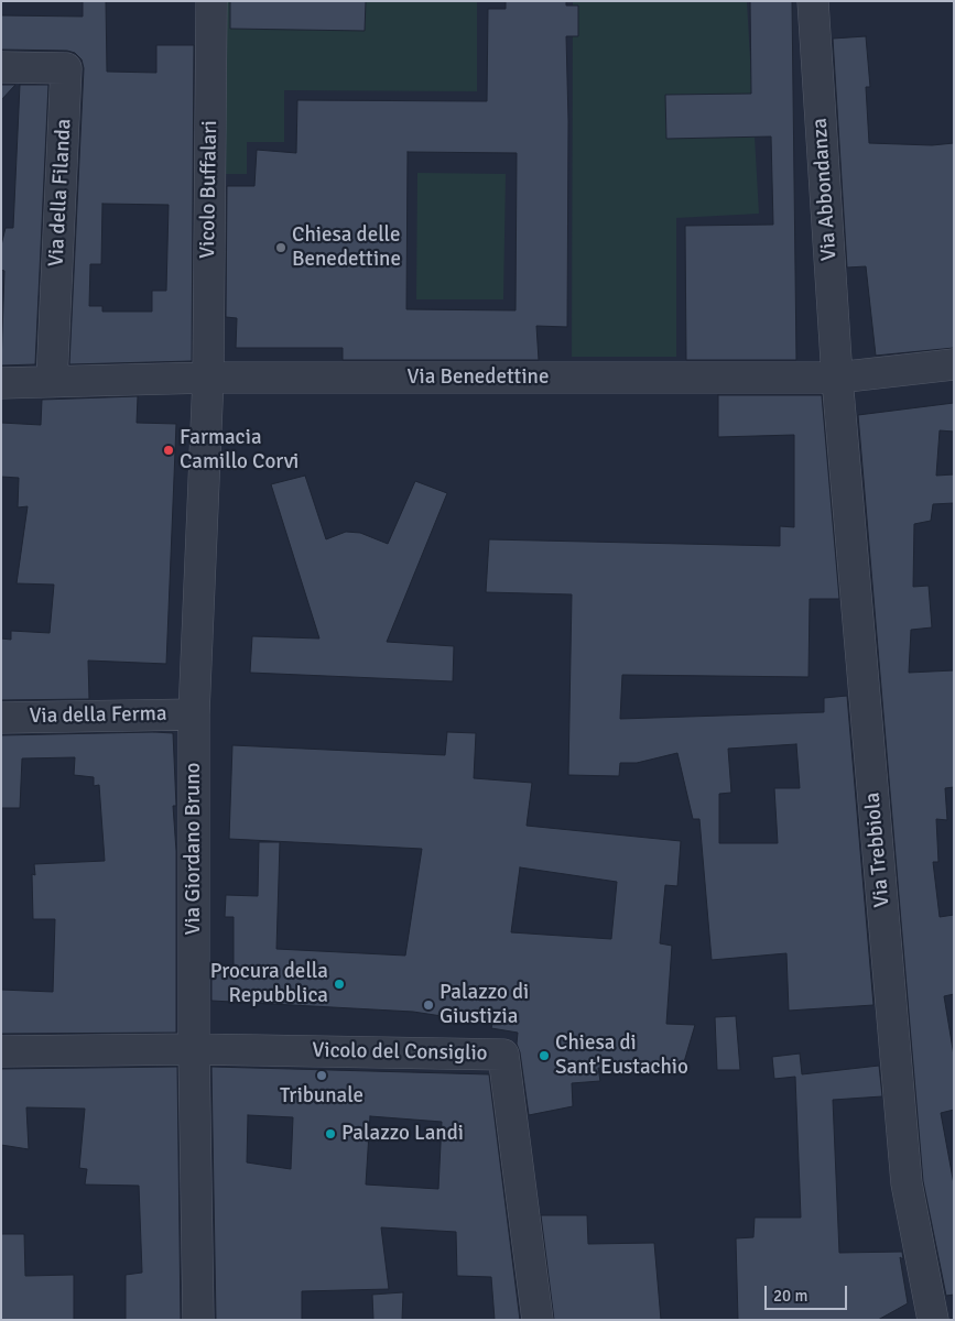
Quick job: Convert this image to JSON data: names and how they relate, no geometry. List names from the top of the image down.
{
  "streets": {
    "street": [
      "Vicolo Buffalari",
      "Via Abbondanza",
      "Via della Filanda",
      "Via Benedettine",
      "Via della Ferma",
      "Via Giordano Bruno",
      "Via Trebbiola",
      "Vicolo del Consiglio"
    ]
  },
  "crossings": [
    ["Vicolo Buffalari", "Via Benedettine"],
    ["Vicolo Buffalari", "Via Giordano Bruno"],
    ["Via Abbondanza", "Via Benedettine"],
    ["Via Abbondanza", "Via Trebbiola"],
    ["Via della Filanda", "Via Benedettine"],
    ["Via Benedettine", "Via Giordano Bruno"],
    ["Via Benedettine", "Via Trebbiola"],
    ["Via della Ferma", "Via Giordano Bruno"],
    ["Via Giordano Bruno", "Vicolo del Consiglio"]
  ],
  "places": [
    "Chiesa delle Benedettine",
    "Farmacia Camillo Corvi",
    "Procura della Repubblica",
    "Palazzo di Giustizia",
    "Chiesa di Sant'Eustachio",
    "Tribunale",
    "Palazzo Landi"
  ],
  "scale_bar": "20 m"
}
